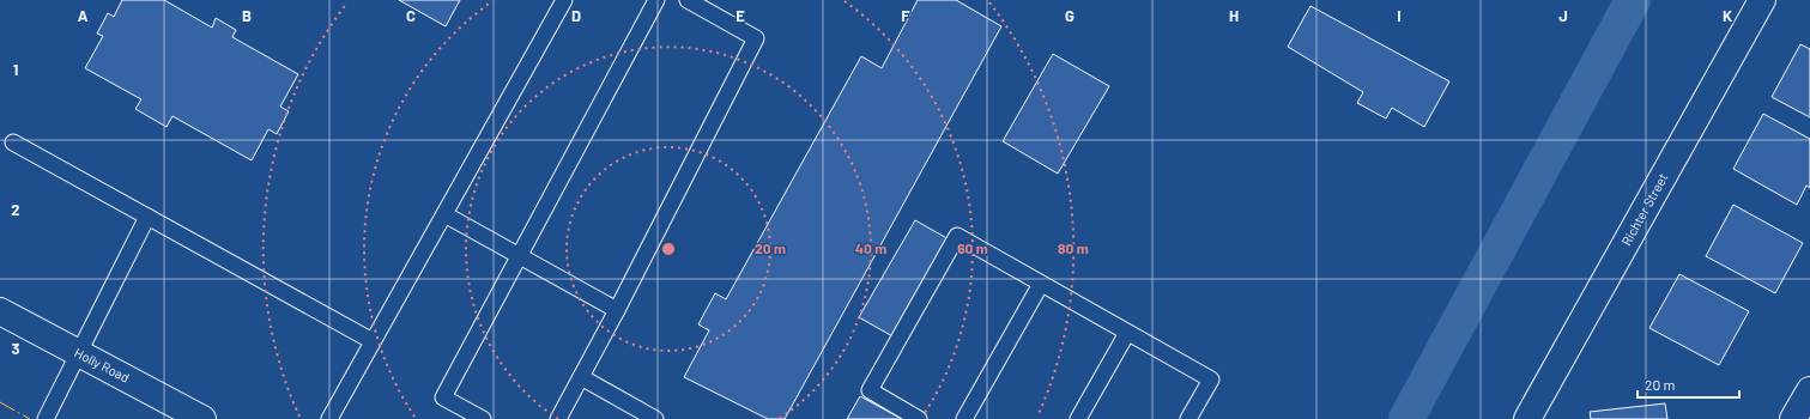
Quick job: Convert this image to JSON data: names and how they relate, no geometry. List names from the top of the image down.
{
  "streets": {
    "street": ["Richter Street", "Holly Road"]
  },
  "scale_bar": "20 m",
  "grid": {
    "columns": [
      "A",
      "B",
      "C",
      "D",
      "E",
      "F",
      "G",
      "H",
      "I",
      "J",
      "K"
    ],
    "rows": ["1", "2", "3"]
  },
  "rings": [
    "20 m",
    "40 m",
    "60 m",
    "80 m"
  ]
}
